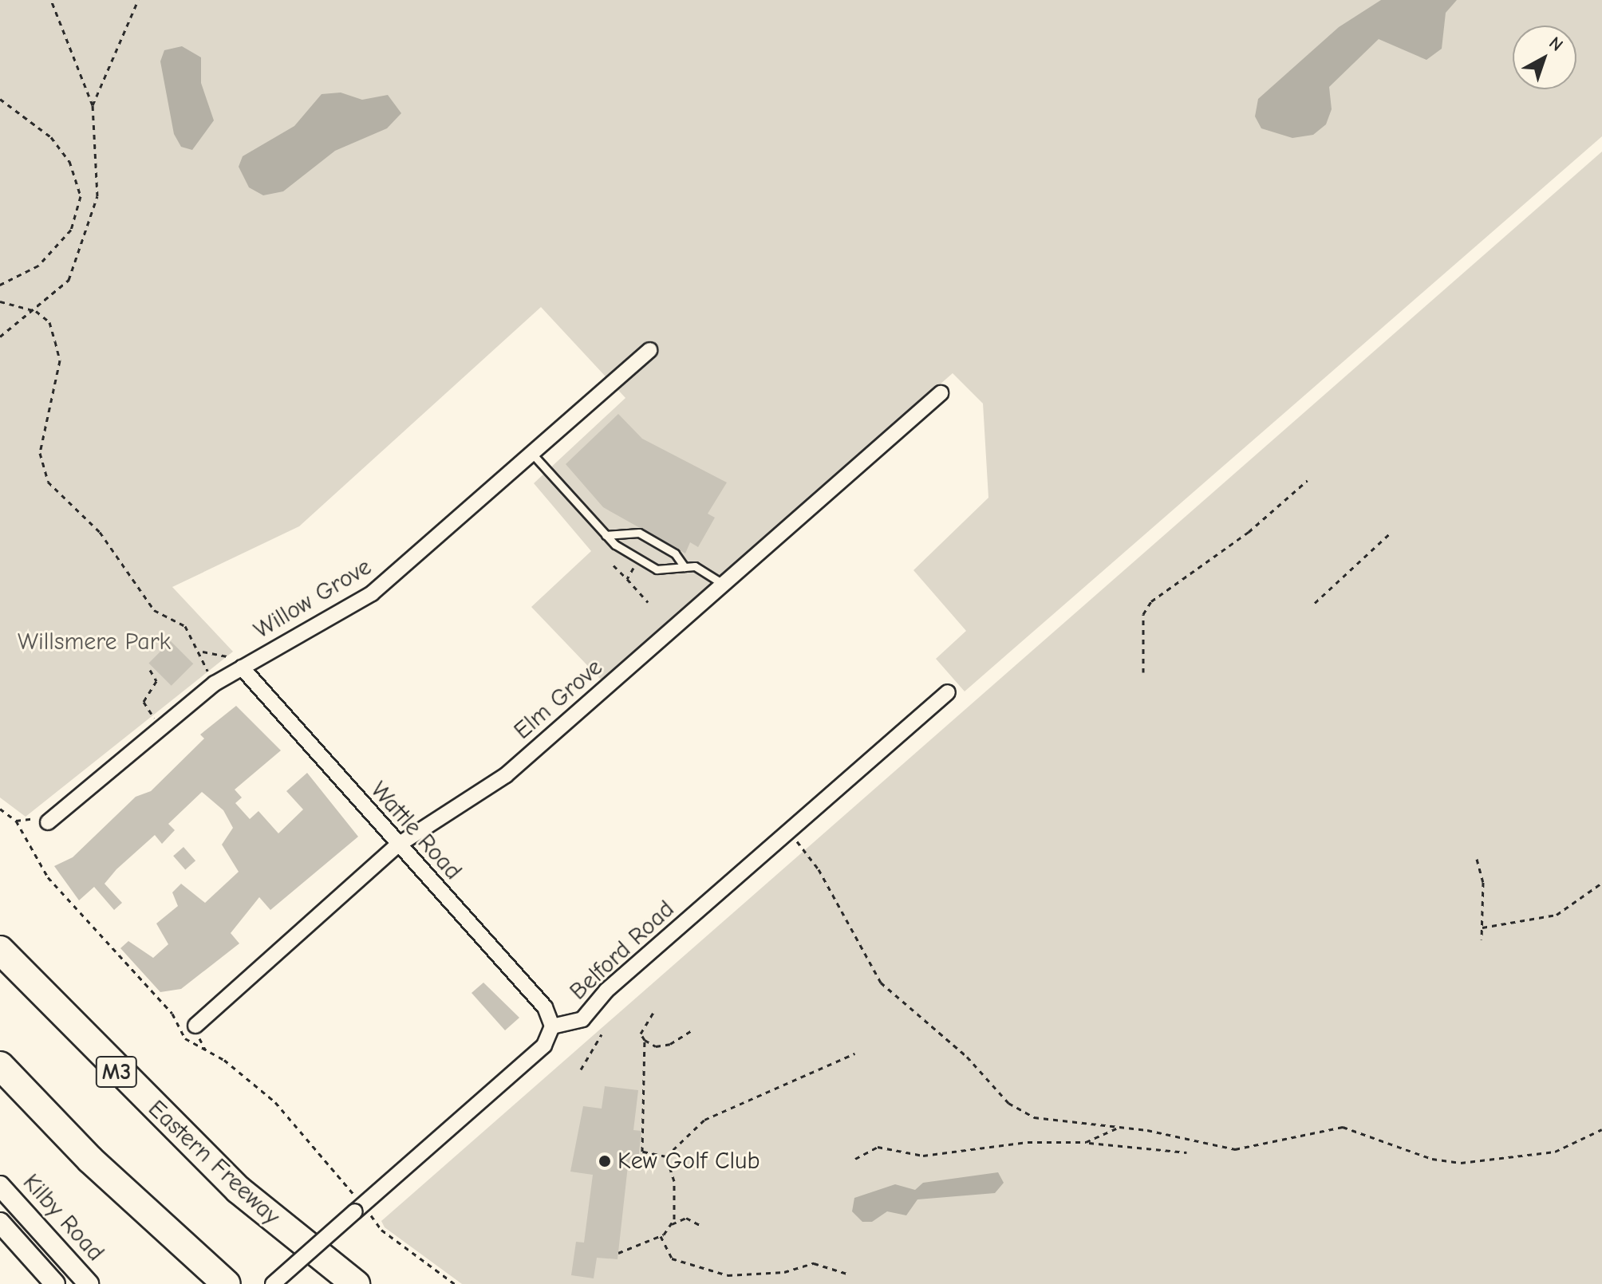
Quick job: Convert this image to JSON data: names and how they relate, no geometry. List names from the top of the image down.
{
  "streets": {
    "highway": ["M3", "Eastern Freeway"],
    "street": [
      "Willow Grove",
      "Elm Grove",
      "Wattle Road",
      "Belford Road",
      "Kilby Road"
    ]
  },
  "crossings": [
    ["Willow Grove", "Wattle Road"],
    ["Elm Grove", "Wattle Road"],
    ["Wattle Road", "Belford Road"]
  ],
  "parks": ["Willsmere Park"],
  "places": ["Kew Golf Club"],
  "north": "top right"
}
